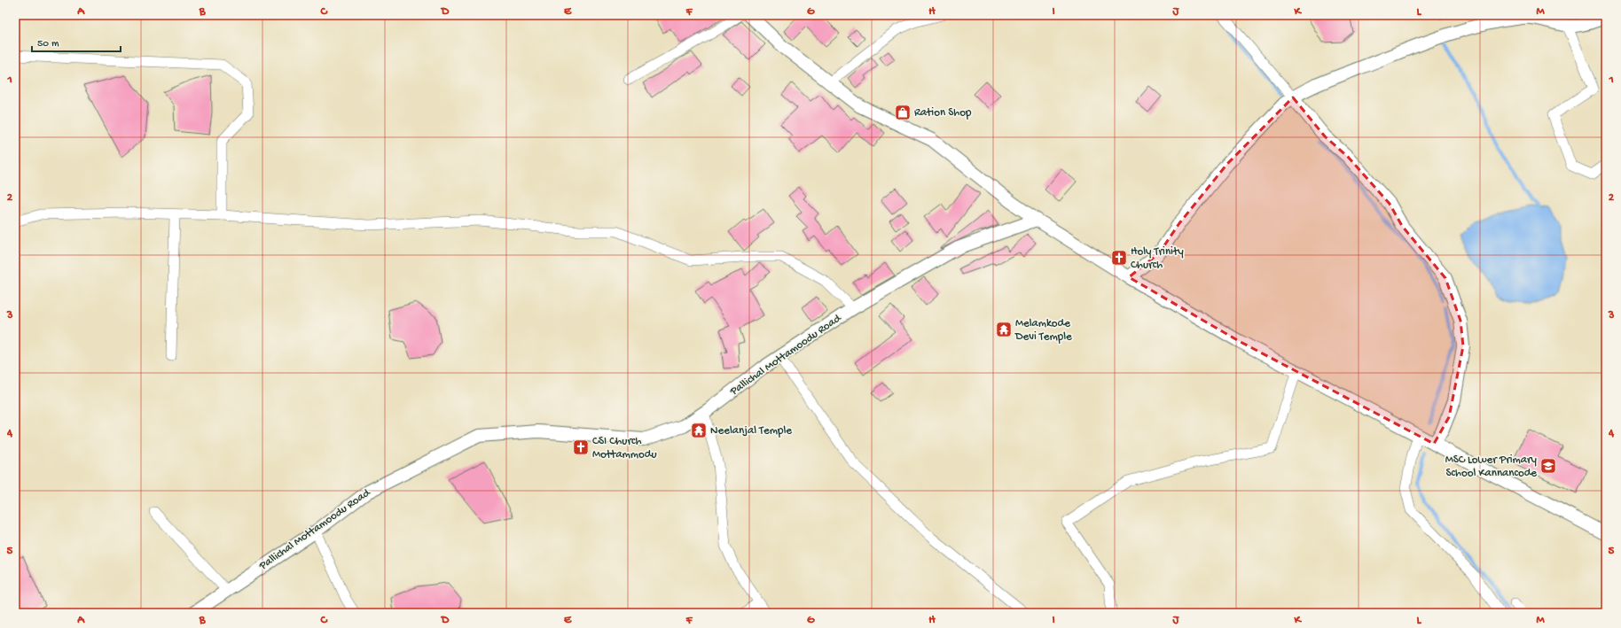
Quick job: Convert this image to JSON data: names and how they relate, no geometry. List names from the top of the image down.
{
  "streets": {
    "street": ["Pallichal Mottamoodu Road"]
  },
  "places": {
    "shop": ["Ration Shop"],
    "church": ["Holy Trinity Church", "CSI Church Mottammodu"],
    "temple": ["Melamkode Devi Temple", "Neelanjal Temple"],
    "school or university": ["MSC Lower Primary School Kannancode"]
  },
  "scale_bar": "50 m",
  "grid": {
    "columns": [
      "A",
      "B",
      "C",
      "D",
      "E",
      "F",
      "G",
      "H",
      "I",
      "J",
      "K",
      "L",
      "M"
    ],
    "rows": [
      "1",
      "2",
      "3",
      "4",
      "5"
    ]
  }
}
